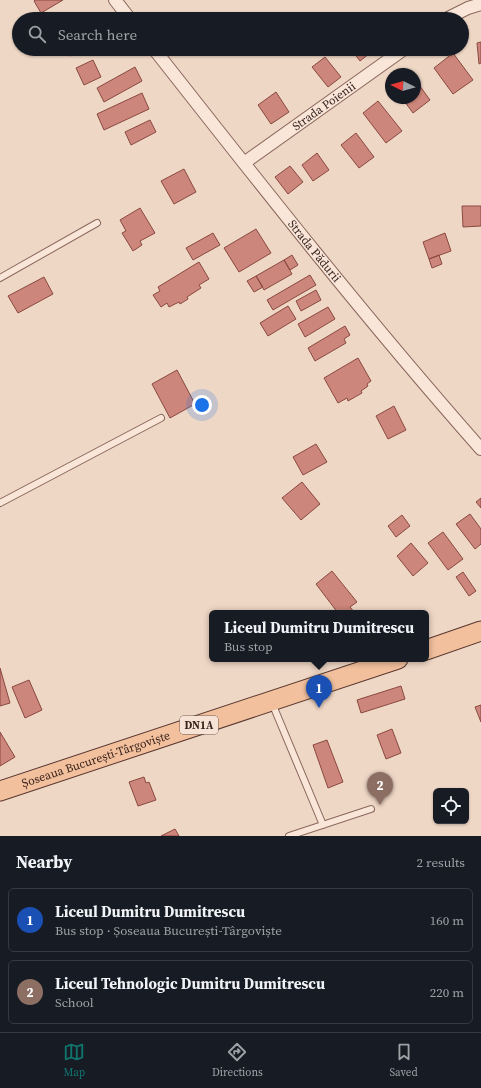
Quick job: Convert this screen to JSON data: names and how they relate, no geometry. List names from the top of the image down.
{
  "streets": {
    "main road": ["DN1A", "Șoseaua București-Târgoviște"],
    "street": ["Strada Poienii", "Strada Pădurii"]
  },
  "crossings": [
    ["Strada Poienii", "Strada Pădurii"]
  ],
  "north": "left",
  "page": {
    "search": "Search here",
    "popup": ["Liceul Dumitru Dumitrescu", "Bus stop"],
    "pins": ["1", "2"],
    "heading": ["Nearby", "2 results"],
    "list": [
      {
        "mark": "1",
        "name": "Liceul Dumitru Dumitrescu",
        "note": "Bus stop · Șoseaua București-Târgoviște",
        "value": "160 m"
      },
      {
        "mark": "2",
        "name": "Liceul Tehnologic Dumitru Dumitrescu",
        "note": "School",
        "value": "220 m"
      }
    ],
    "nav": ["Map", "Directions", "Saved"]
  }
}
